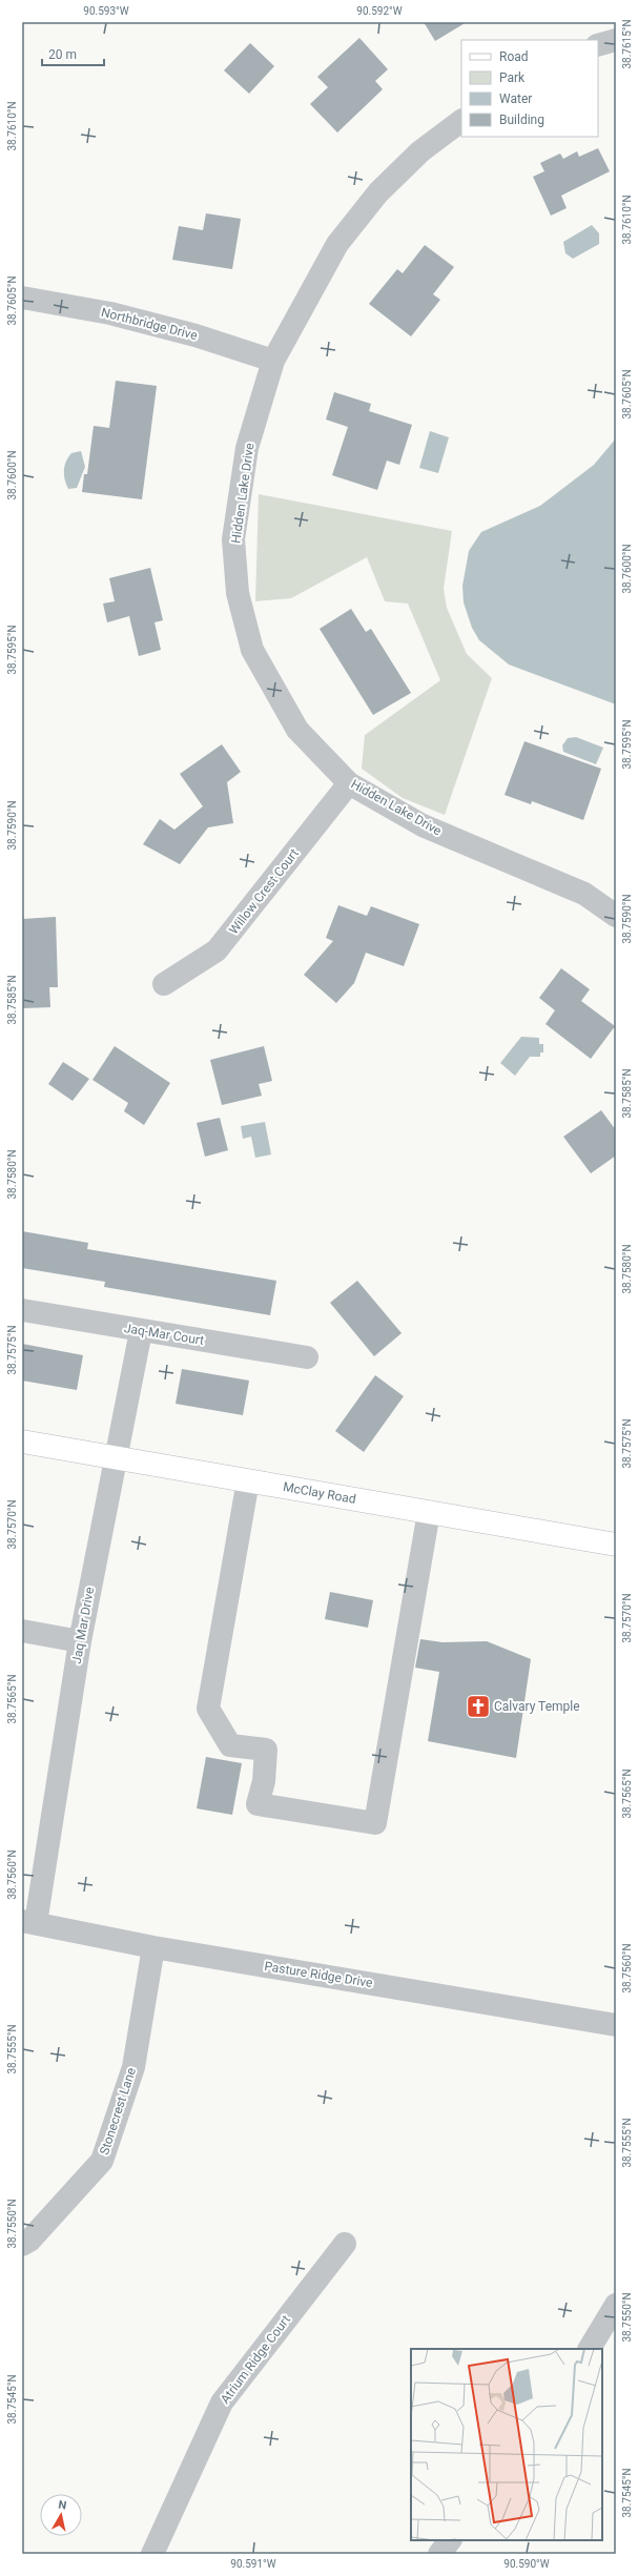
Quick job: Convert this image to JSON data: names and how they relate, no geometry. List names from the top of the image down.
{
  "streets": {
    "main road": ["McClay Road"],
    "street": [
      "Northbridge Drive",
      "Hidden Lake Drive",
      "Willow Crest Court",
      "Jaq-Mar Court",
      "Jaq Mar Drive",
      "Pasture Ridge Drive",
      "Stonecrest Lane",
      "Atrium Ridge Court"
    ]
  },
  "crossings": [
    ["Northbridge Drive", "Hidden Lake Drive"],
    ["Hidden Lake Drive", "Willow Crest Court"],
    ["Jaq-Mar Court", "Jaq Mar Drive"],
    ["McClay Road", "Jaq Mar Drive"],
    ["Jaq Mar Drive", "Pasture Ridge Drive"],
    ["Pasture Ridge Drive", "Stonecrest Lane"]
  ],
  "places": {
    "church": ["Calvary Temple"]
  },
  "legend": [
    "Road",
    "Park",
    "Water",
    "Building"
  ],
  "scale_bar": "20 m",
  "north": "top",
  "coordinates": [
    "90.593°W",
    "90.592°W",
    "38.7615°N",
    "38.7610°N",
    "38.7605°N",
    "38.7600°N",
    "38.7595°N",
    "38.7590°N",
    "38.7585°N",
    "38.7580°N",
    "38.7575°N",
    "38.7570°N",
    "38.7565°N",
    "38.7560°N",
    "38.7555°N",
    "38.7550°N",
    "38.7545°N",
    "90.591°W",
    "90.590°W"
  ]
}
